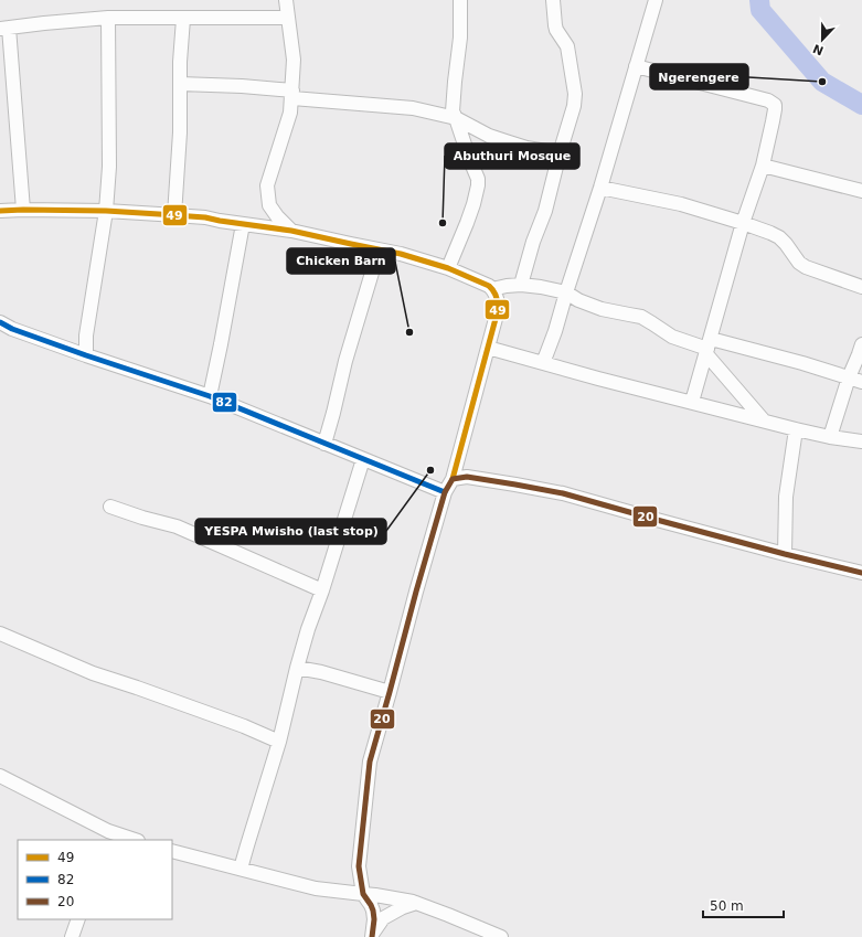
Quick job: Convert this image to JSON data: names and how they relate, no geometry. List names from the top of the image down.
{
  "places": [
    "Ngerengere",
    "Abuthuri Mosque",
    "Chicken Barn",
    "YESPA Mwisho (last stop)"
  ],
  "lines": ["transit line 49", "transit line 82", "transit line 20"],
  "legend": ["49", "82", "20"],
  "scale_bar": "50 m",
  "north": "bottom"
}
